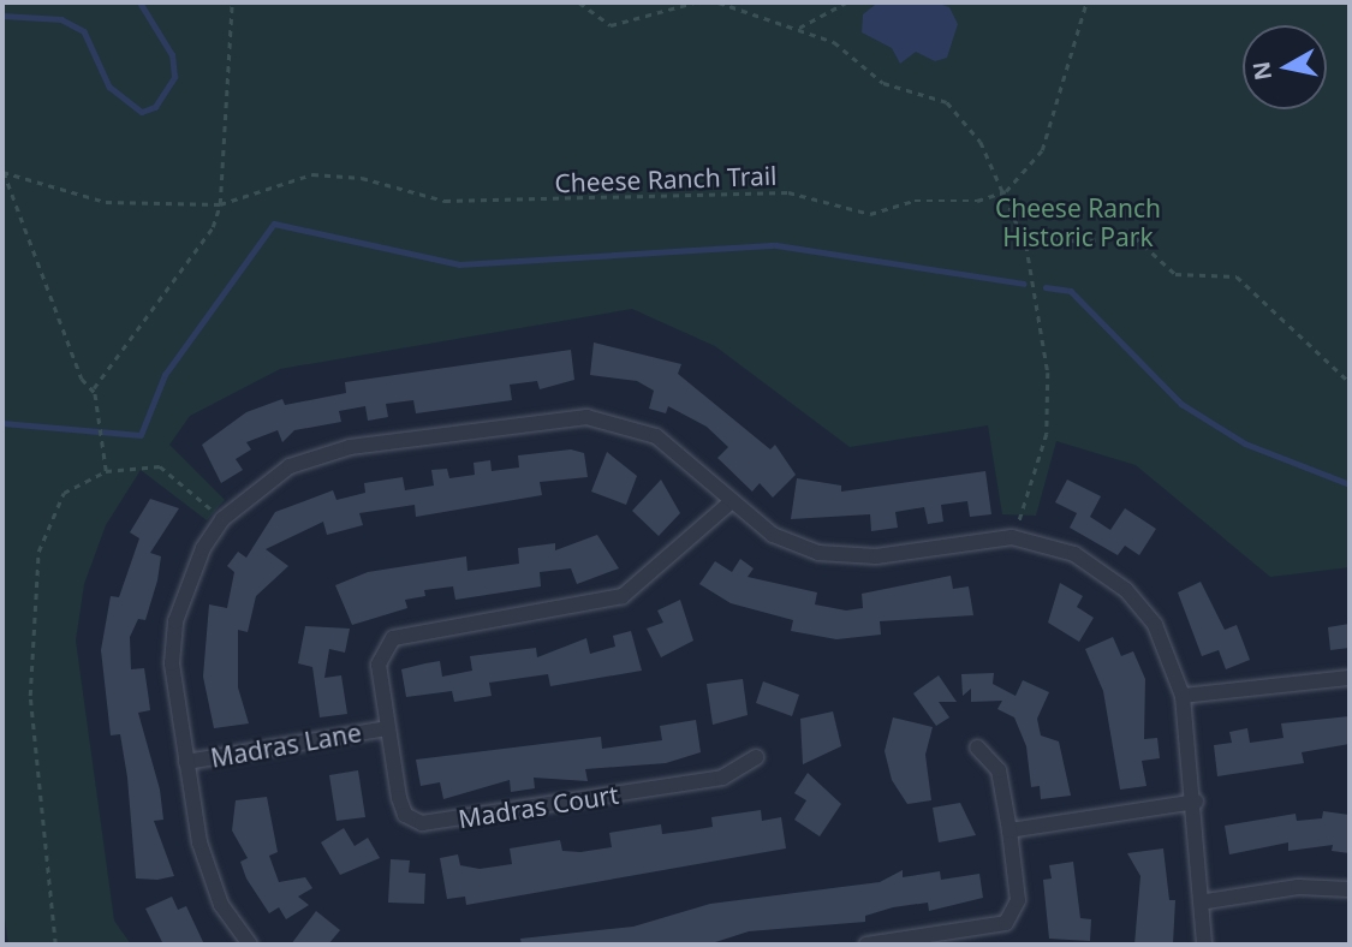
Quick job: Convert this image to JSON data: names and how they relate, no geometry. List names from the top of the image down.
{
  "streets": {
    "street": ["Madras Lane", "Madras Court"],
    "path": ["Cheese Ranch Trail"]
  },
  "crossings": [
    ["Madras Lane", "Madras Court"]
  ],
  "parks": ["Cheese Ranch Historic Park"],
  "north": "left"
}
